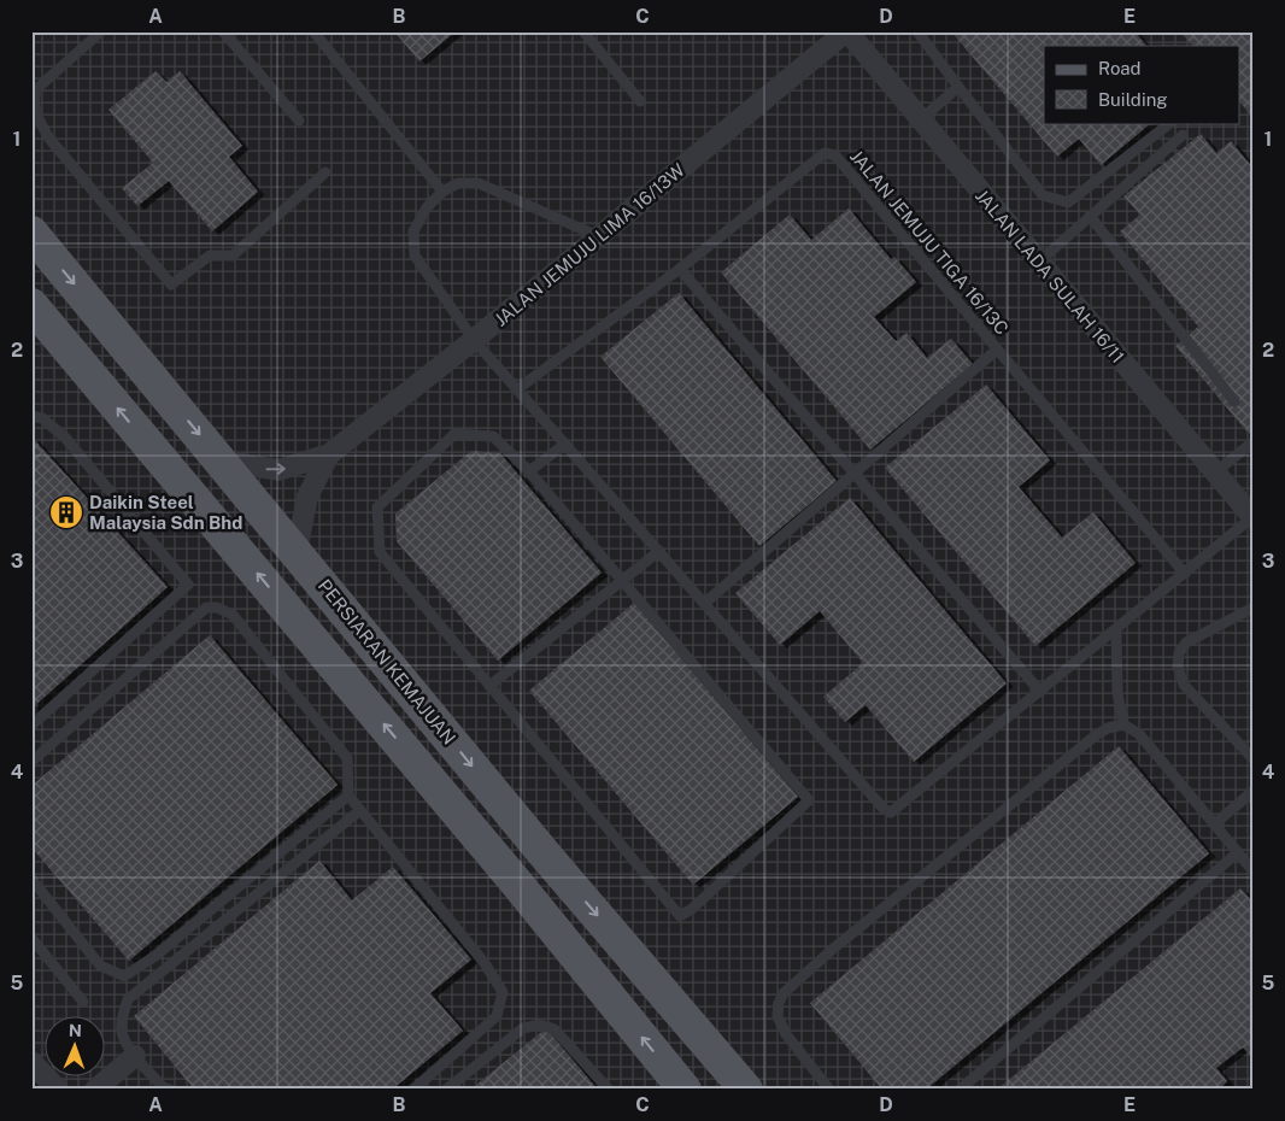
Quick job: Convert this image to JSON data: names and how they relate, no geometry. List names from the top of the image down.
{
  "streets": {
    "main road": ["PERSIARAN KEMAJUAN"],
    "street": ["JALAN JEMUJU LIMA 16/13W", "JALAN LADA SULAH 16/11"],
    "lane": ["JALAN JEMUJU TIGA 16/13C"]
  },
  "crossings": [
    ["JALAN JEMUJU LIMA 16/13W", "JALAN LADA SULAH 16/11"],
    ["JALAN JEMUJU LIMA 16/13W", "PERSIARAN KEMAJUAN"]
  ],
  "places": {
    "building": ["Daikin Steel Malaysia Sdn Bhd"]
  },
  "legend": ["Road", "Building"],
  "north": "top",
  "grid": {
    "columns": [
      "A",
      "B",
      "C",
      "D",
      "E"
    ],
    "rows": [
      "1",
      "2",
      "3",
      "4",
      "5"
    ]
  }
}
